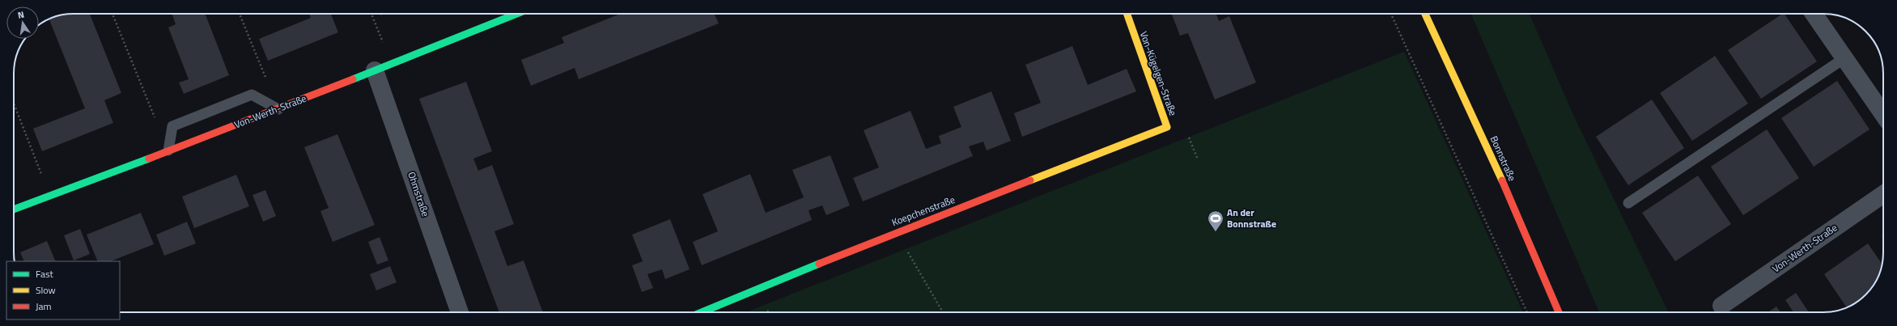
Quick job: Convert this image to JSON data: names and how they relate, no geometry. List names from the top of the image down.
{
  "streets": {
    "street": [
      "Von-Kügelgen-Straße",
      "Von-Werth-Straße",
      "Bonnstraße",
      "Ohmstraße",
      "Koepchenstraße"
    ]
  },
  "crossings": [
    ["Von-Kügelgen-Straße", "Koepchenstraße"],
    ["Von-Werth-Straße", "Ohmstraße"]
  ],
  "places": {
    "sports": ["An der Bonnstraße"]
  },
  "legend": ["Fast", "Slow", "Jam"],
  "north": "top"
}
